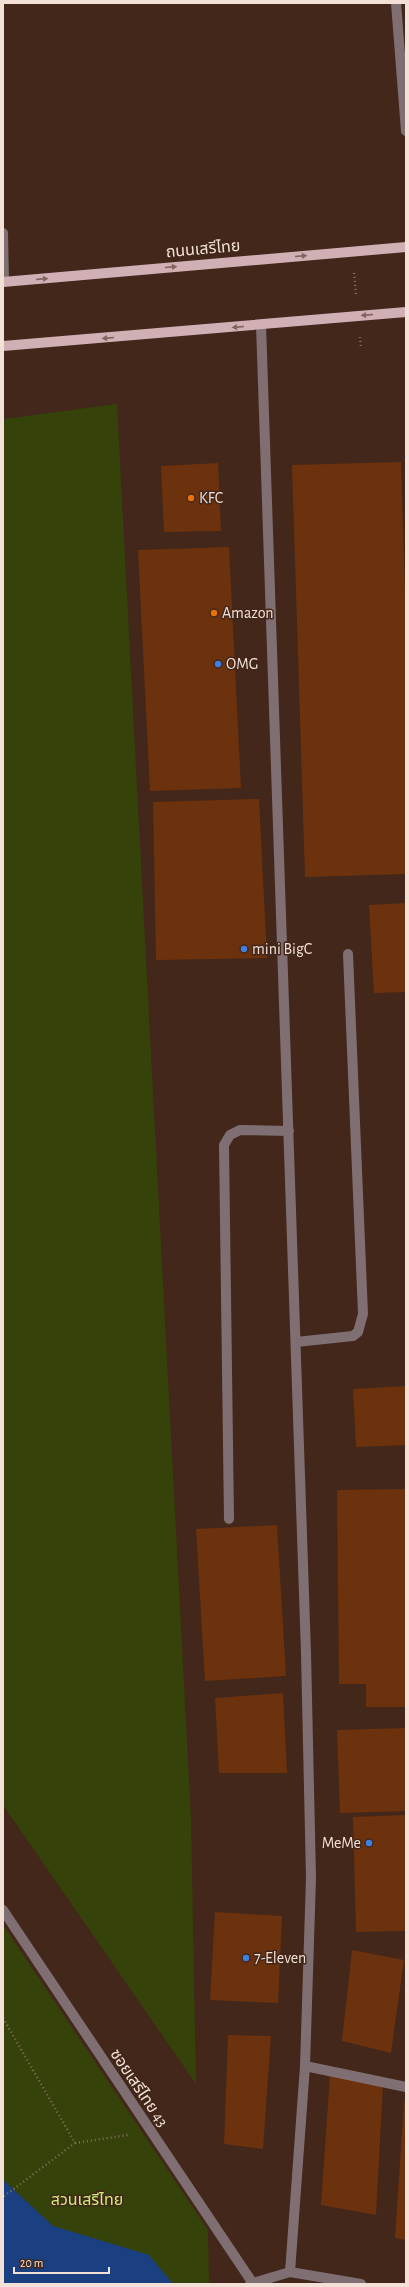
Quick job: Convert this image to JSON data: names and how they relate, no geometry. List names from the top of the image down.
{
  "streets": {
    "main road": ["ถนนเสรีไทย"],
    "street": ["ซอยเสรีไทย 43"]
  },
  "parks": ["สวนเสรีไทย"],
  "places": [
    "KFC",
    "Amazon",
    "OMG",
    "mini BigC",
    "MeMe",
    "7-Eleven"
  ],
  "scale_bar": "20 m"
}
